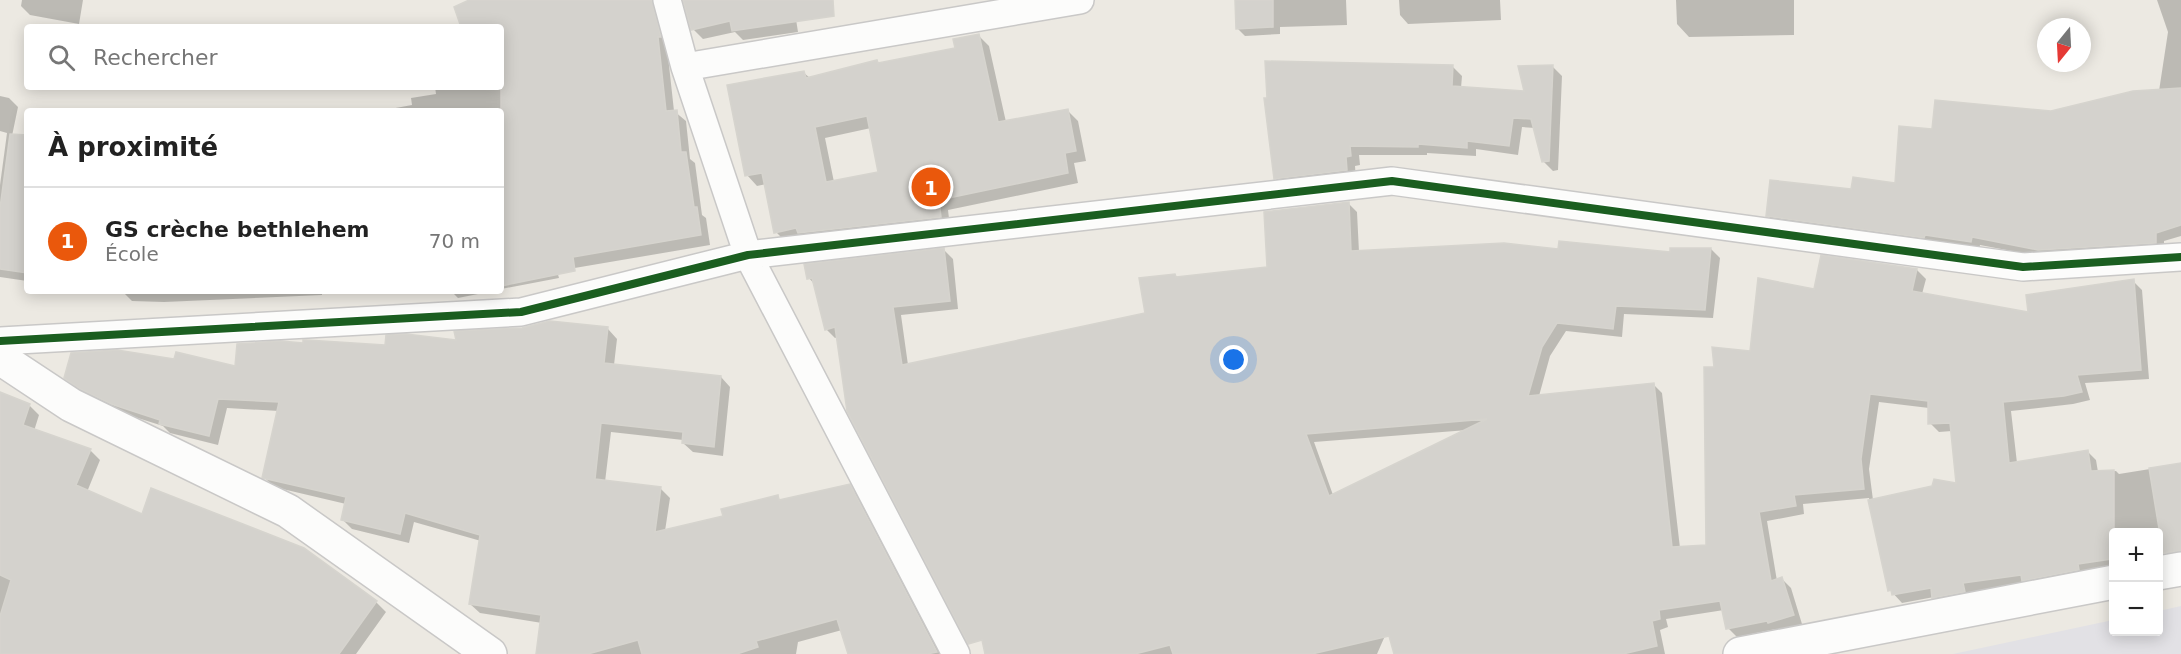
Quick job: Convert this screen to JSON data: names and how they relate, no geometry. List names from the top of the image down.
{
  "north": "bottom",
  "page": {
    "search": "Rechercher",
    "heading": "À proximité",
    "pins": "1",
    "list": [
      {
        "mark": "1",
        "name": "GS crèche bethlehem",
        "note": "École",
        "value": "70 m"
      }
    ],
    "map_buttons": ["+", "−"]
  }
}
